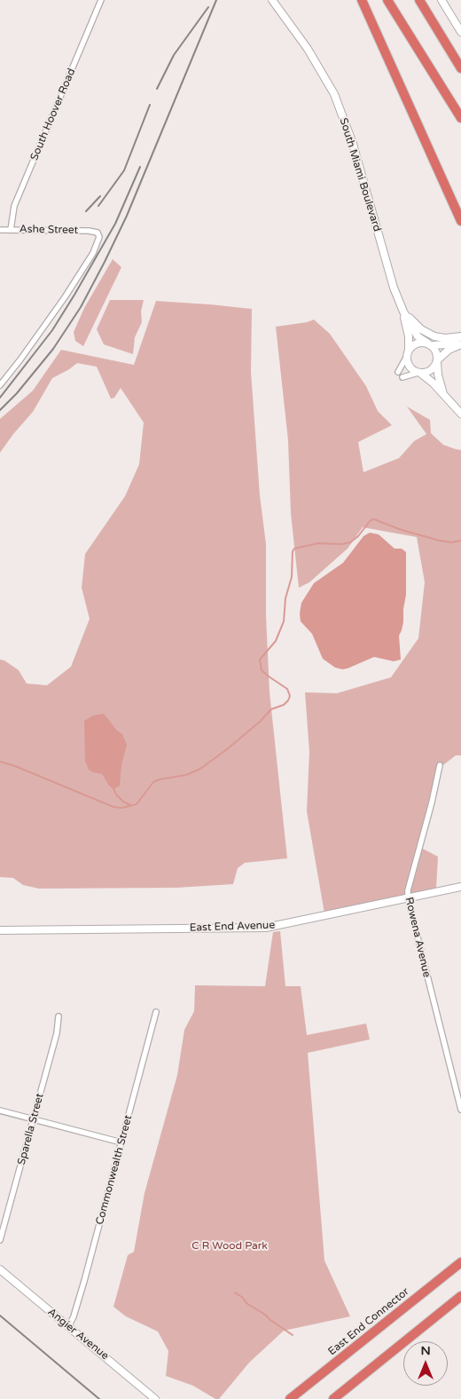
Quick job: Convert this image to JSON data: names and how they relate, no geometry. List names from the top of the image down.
{
  "streets": {
    "highway": ["East End Connector"],
    "street": [
      "South Hoover Road",
      "South Miami Boulevard",
      "Ashe Street",
      "East End Avenue",
      "Rowena Avenue",
      "Sparella Street",
      "Commonwealth Street",
      "Angier Avenue"
    ]
  },
  "crossings": [
    ["South Hoover Road", "Ashe Street"],
    ["East End Avenue", "Rowena Avenue"],
    ["Commonwealth Street", "Angier Avenue"]
  ],
  "parks": ["C R Wood Park"],
  "north": "top"
}
